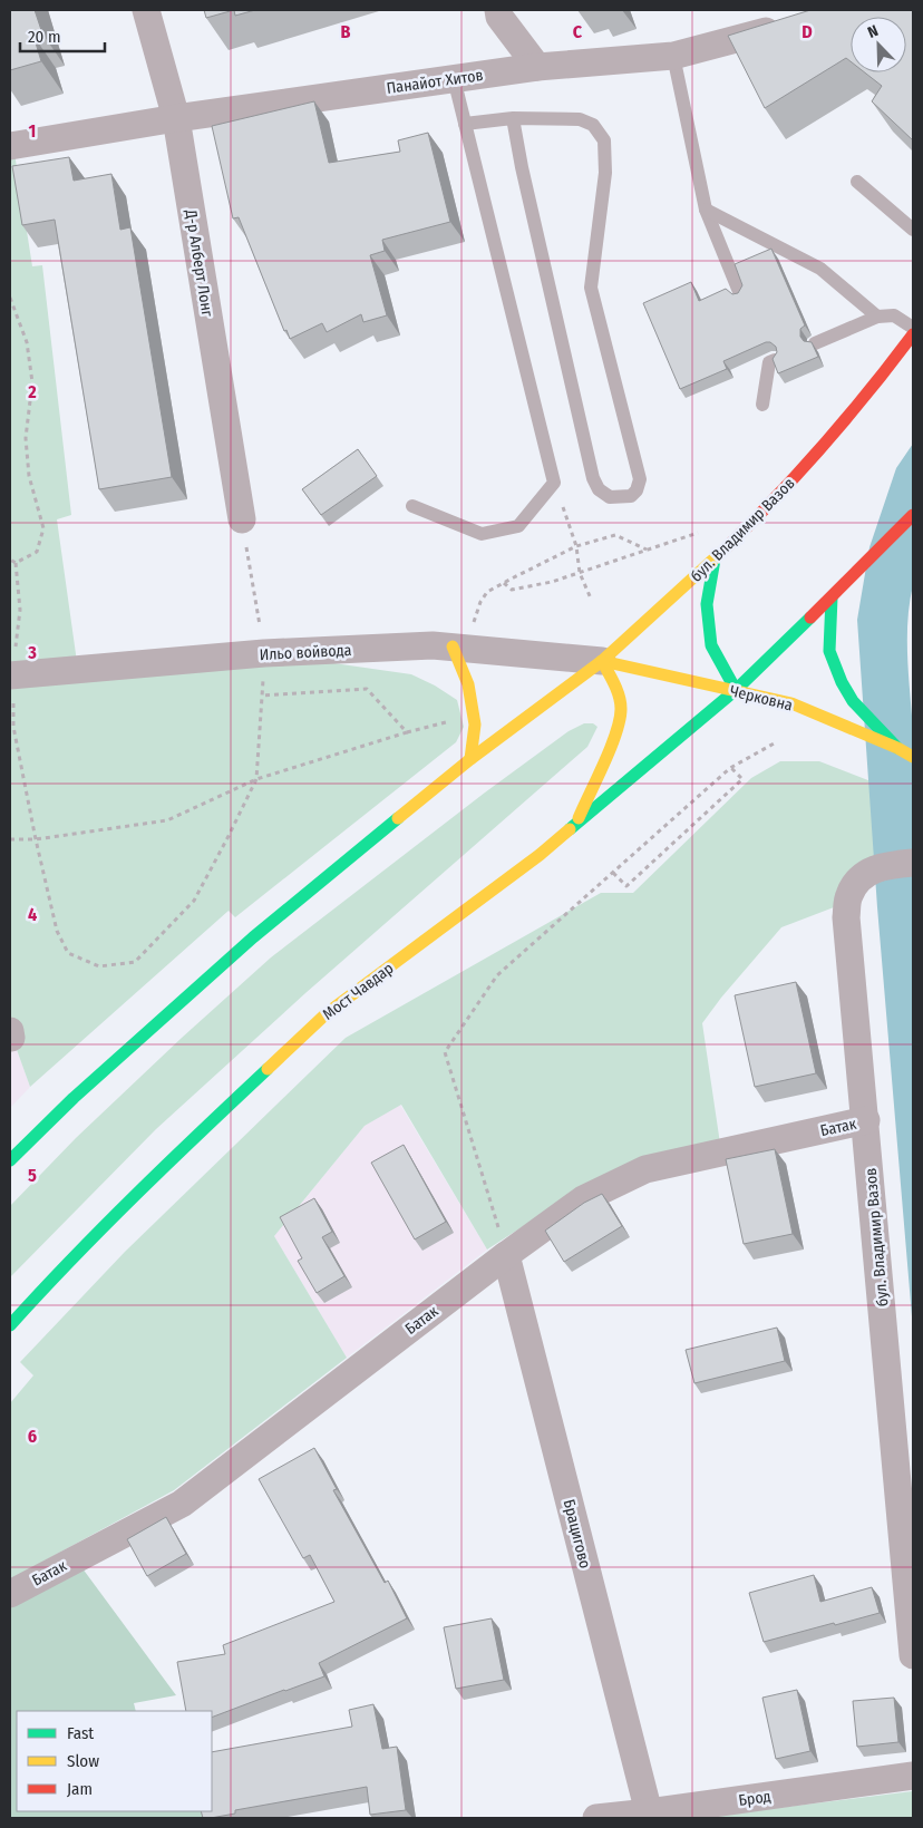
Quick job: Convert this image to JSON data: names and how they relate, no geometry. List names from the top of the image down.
{
  "streets": {
    "main road": ["бул. Владимир Вазов", "Черковна", "Мост Чавдар"],
    "street": [
      "Панайот Хитов",
      "Д-р Алберт Лонг",
      "Ильо войвода",
      "Батак",
      "Брацигово",
      "Брод"
    ]
  },
  "crossings": [
    ["Панайот Хитов", "Д-р Алберт Лонг"],
    ["бул. Владимир Вазов", "Ильо войвода"],
    ["бул. Владимир Вазов", "Черковна"],
    ["бул. Владимир Вазов", "Батак"],
    ["Ильо войвода", "Черковна"],
    ["Черковна", "Мост Чавдар"],
    ["Батак", "Брацигово"],
    ["Брацигово", "Брод"]
  ],
  "legend": ["Fast", "Slow", "Jam"],
  "scale_bar": "20 m",
  "north": "top left",
  "grid": {
    "columns": ["B", "C", "D"],
    "rows": [
      "1",
      "2",
      "3",
      "4",
      "5",
      "6"
    ]
  }
}
